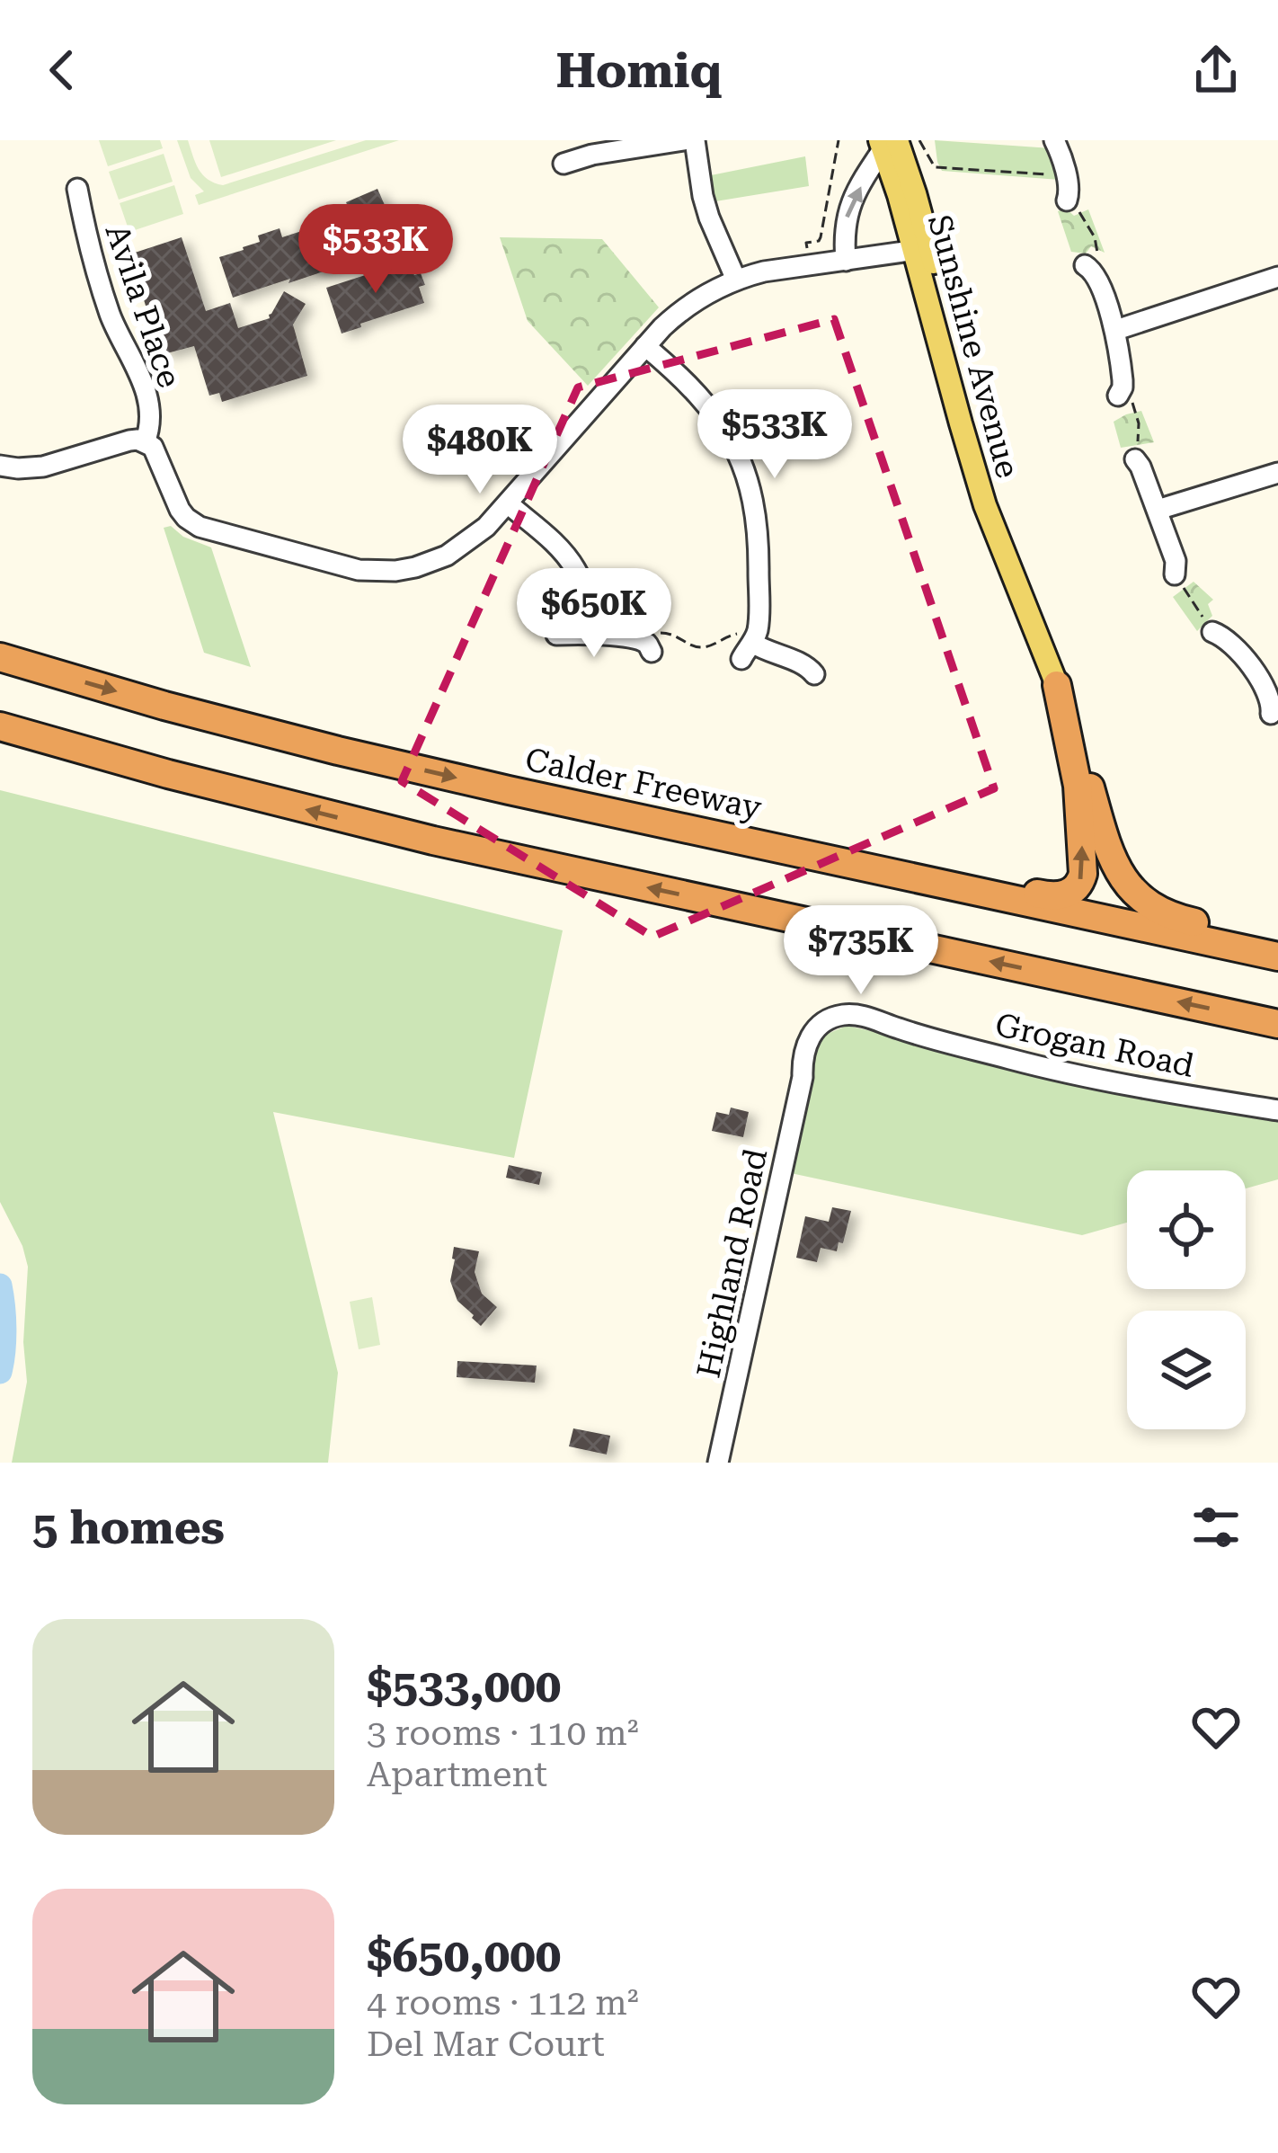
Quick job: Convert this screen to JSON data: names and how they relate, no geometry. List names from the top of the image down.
{
  "streets": {
    "highway": ["Calder Freeway"],
    "main road": ["Sunshine Avenue"],
    "street": ["Avila Place", "Grogan Road", "Highland Road"]
  },
  "crossings": [
    ["Grogan Road", "Highland Road"]
  ],
  "page": {
    "header": "Homiq",
    "price": [
      "$533K",
      "$533K",
      "$480K",
      "$650K",
      "$735K"
    ],
    "heading": "5 homes",
    "list": [
      {
        "name": "$533,000",
        "note": "3 rooms · 110 m² · Apartment"
      },
      {
        "name": "$650,000",
        "note": "4 rooms · 112 m² · Del Mar Court"
      }
    ]
  }
}
